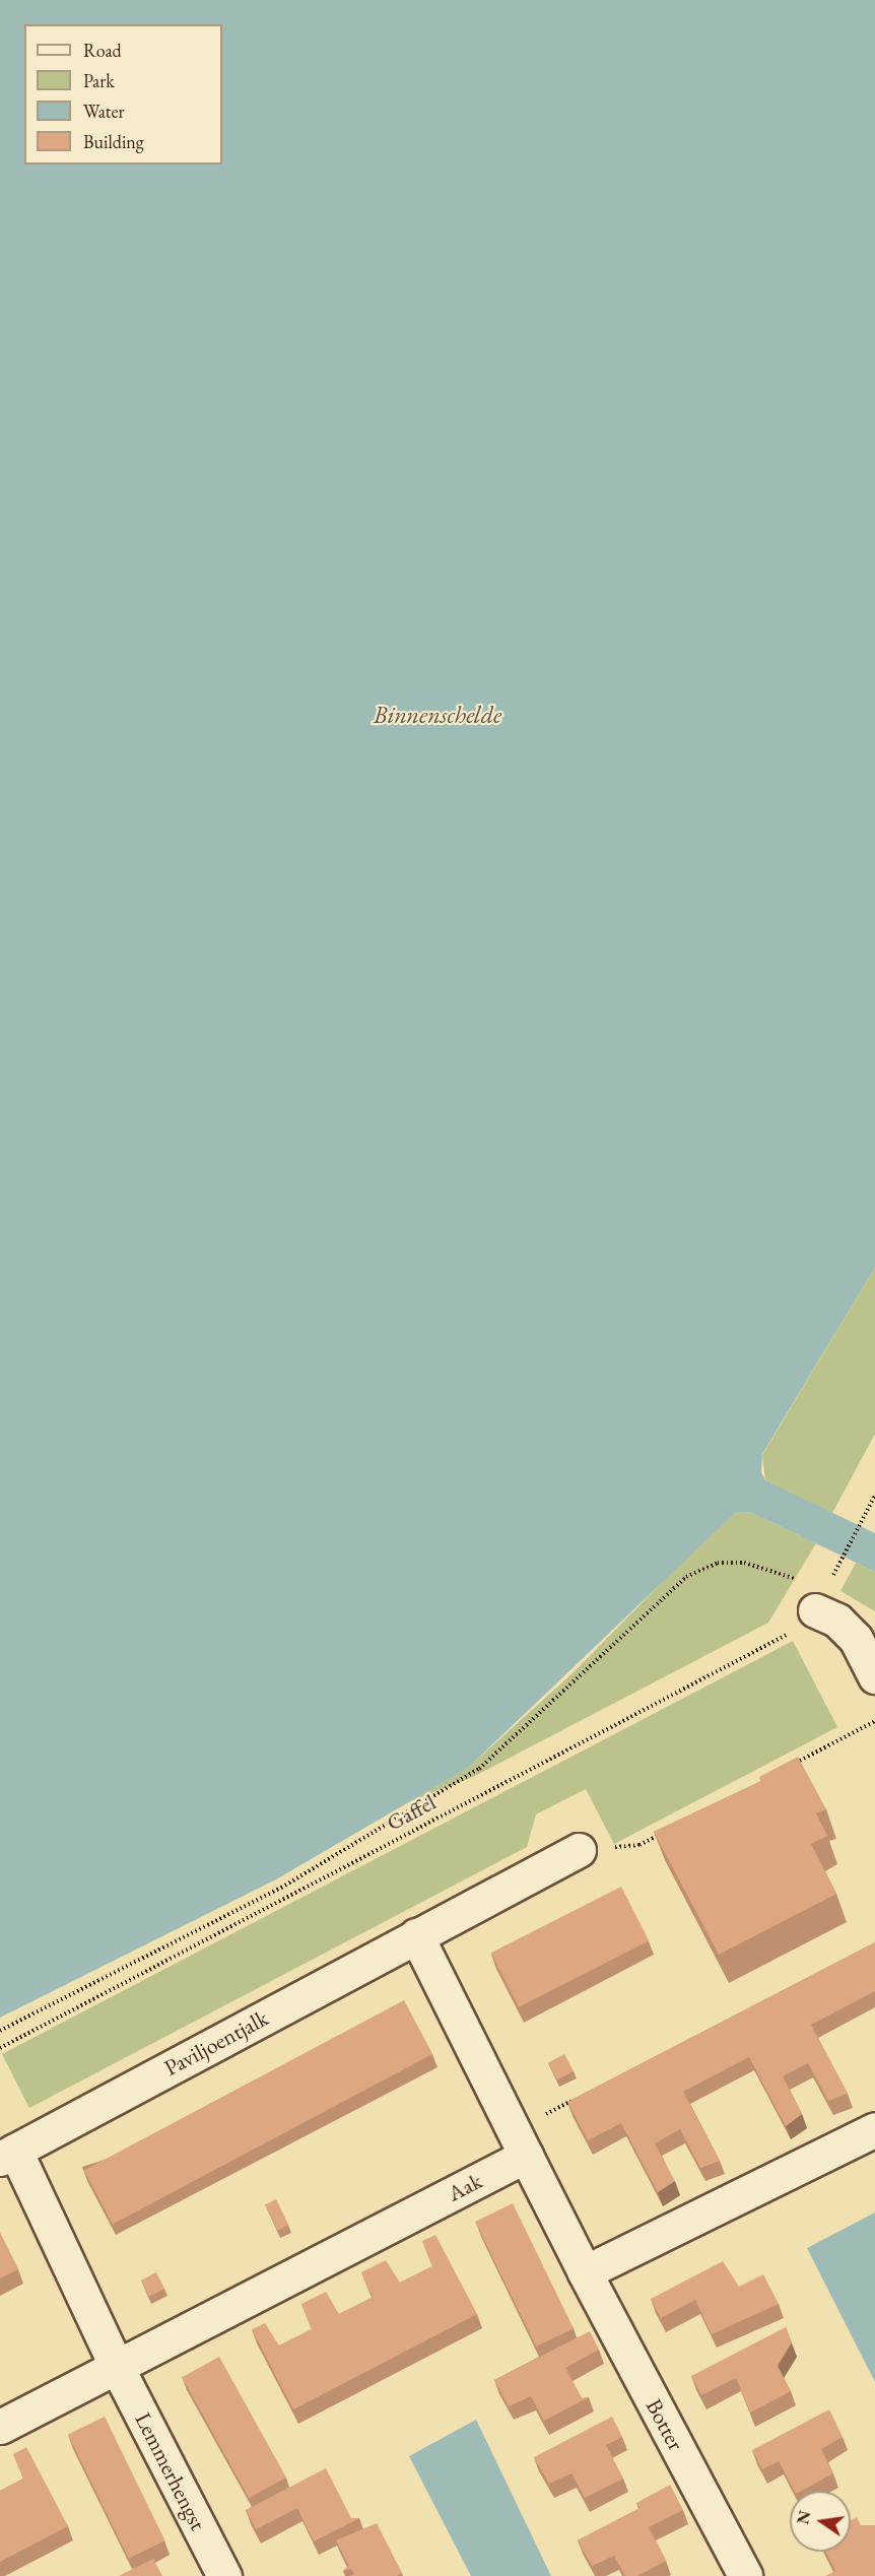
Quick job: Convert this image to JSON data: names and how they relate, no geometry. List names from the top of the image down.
{
  "streets": {
    "street": [
      "Paviljoentjalk",
      "Aak",
      "Botter",
      "Lemmerhengst"
    ],
    "path": ["Gaffel"]
  },
  "crossings": [
    ["Paviljoentjalk", "Aak"],
    ["Paviljoentjalk", "Lemmerhengst"],
    ["Aak", "Lemmerhengst"]
  ],
  "water": ["Binnenschelde"],
  "legend": [
    "Road",
    "Park",
    "Water",
    "Building"
  ],
  "north": "left"
}
